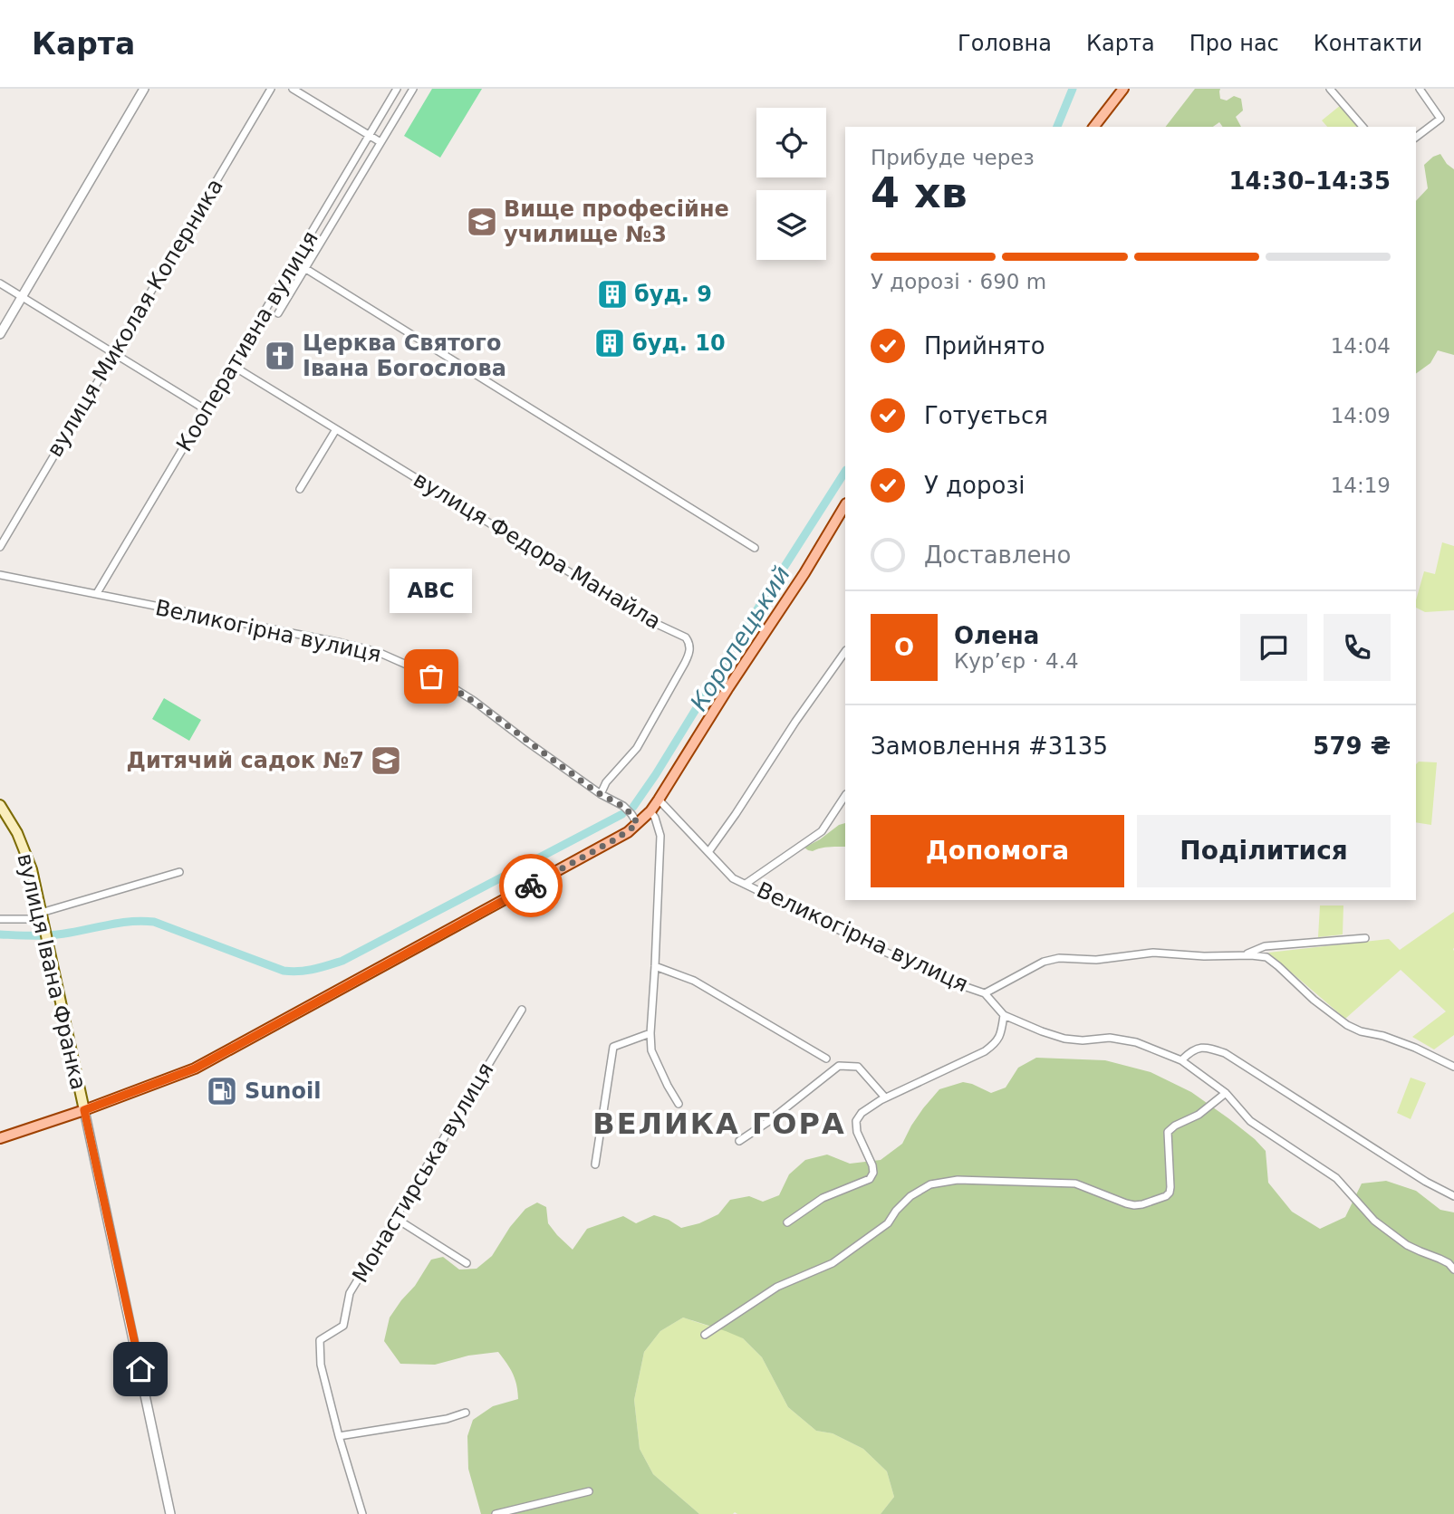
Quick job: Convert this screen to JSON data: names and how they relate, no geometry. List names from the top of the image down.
{
  "streets": {
    "main road": ["вулиця Івана Франка"],
    "street": [
      "вулиця Миколая Коперника",
      "Кооперативна вулиця",
      "вулиця Федора Манайла",
      "Великогірна вулиця",
      "Монастирська вулиця"
    ]
  },
  "crossings": [
    ["Кооперативна вулиця", "вулиця Федора Манайла"],
    ["Кооперативна вулиця", "Великогірна вулиця"],
    ["вулиця Федора Манайла", "Великогірна вулиця"]
  ],
  "districts": ["ВЕЛИКА ГОРА"],
  "water": ["Коропецький"],
  "places": {
    "school or university": ["Вище професійне училище №3", "Дитячий садок №7"],
    "building": ["буд. 9", "буд. 10"],
    "church": ["Церква Святого Івана Богослова"],
    "other": ["АВС"],
    "fuel station": ["Sunoil"]
  },
  "page": {
    "header": "Карта",
    "nav": [
      "Головна",
      "Карта",
      "Про нас",
      "Контакти"
    ],
    "heading": ["4 хв", "Прибуде через", "14:30–14:35"],
    "panel": [
      "Олена",
      "Кур’єр · 4.4",
      "Замовлення #3135",
      "579 ₴"
    ],
    "bar": "У дорозі · 690 m",
    "list": [
      ["Прийнято", "14:04"],
      ["Готується", "14:09"],
      ["У дорозі", "14:19"],
      "Доставлено"
    ],
    "bubble": "АВС",
    "round": "О",
    "buttons": ["Допомога", "Поділитися"]
  }
}
